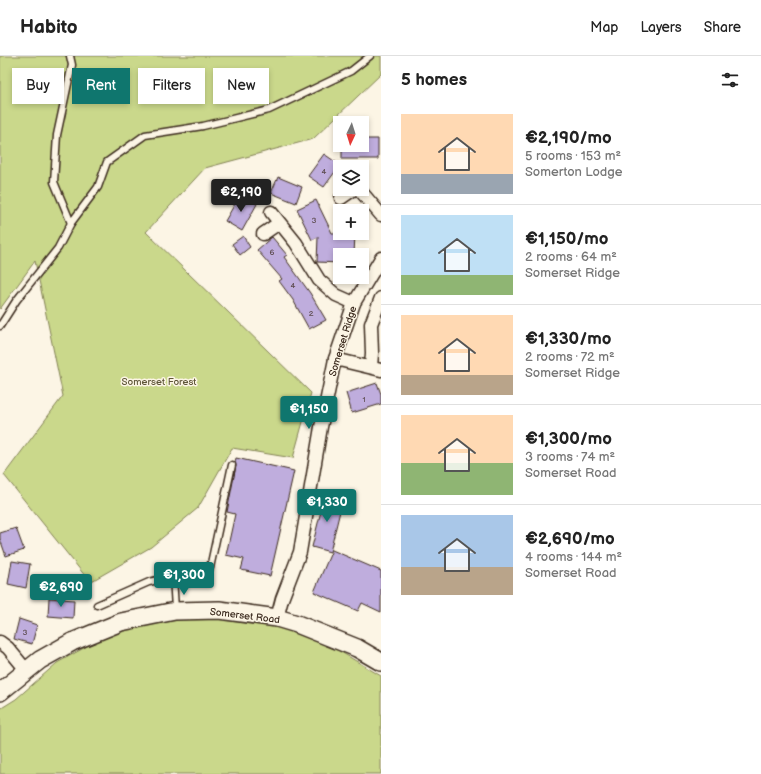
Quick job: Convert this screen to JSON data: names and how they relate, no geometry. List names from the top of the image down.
{
  "streets": {
    "street": ["Somerset Ridge", "Somerset Road"]
  },
  "crossings": [
    ["Somerset Ridge", "Somerset Road"]
  ],
  "parks": ["Somerset Forest"],
  "house_numbers": [
    "4",
    "3",
    "6",
    "4",
    "2",
    "1",
    "3"
  ],
  "north": "bottom",
  "page": {
    "header": "Habito",
    "nav": ["Map", "Layers", "Share"],
    "heading": "5 homes",
    "chip": [
      "Buy",
      "Rent",
      "Filters",
      "New"
    ],
    "list": [
      {
        "name": "€2,190/mo",
        "note": "5 rooms · 153 m² · Somerton Lodge"
      },
      {
        "name": "€1,150/mo",
        "note": "2 rooms · 64 m² · Somerset Ridge"
      },
      {
        "name": "€1,330/mo",
        "note": "2 rooms · 72 m² · Somerset Ridge"
      },
      {
        "name": "€1,300/mo",
        "note": "3 rooms · 74 m² · Somerset Road"
      },
      {
        "name": "€2,690/mo",
        "note": "4 rooms · 144 m² · Somerset Road"
      }
    ],
    "map_buttons": ["+", "−"],
    "price": [
      "€2,190",
      "€1,150",
      "€1,330",
      "€1,300",
      "€2,690"
    ]
  }
}
